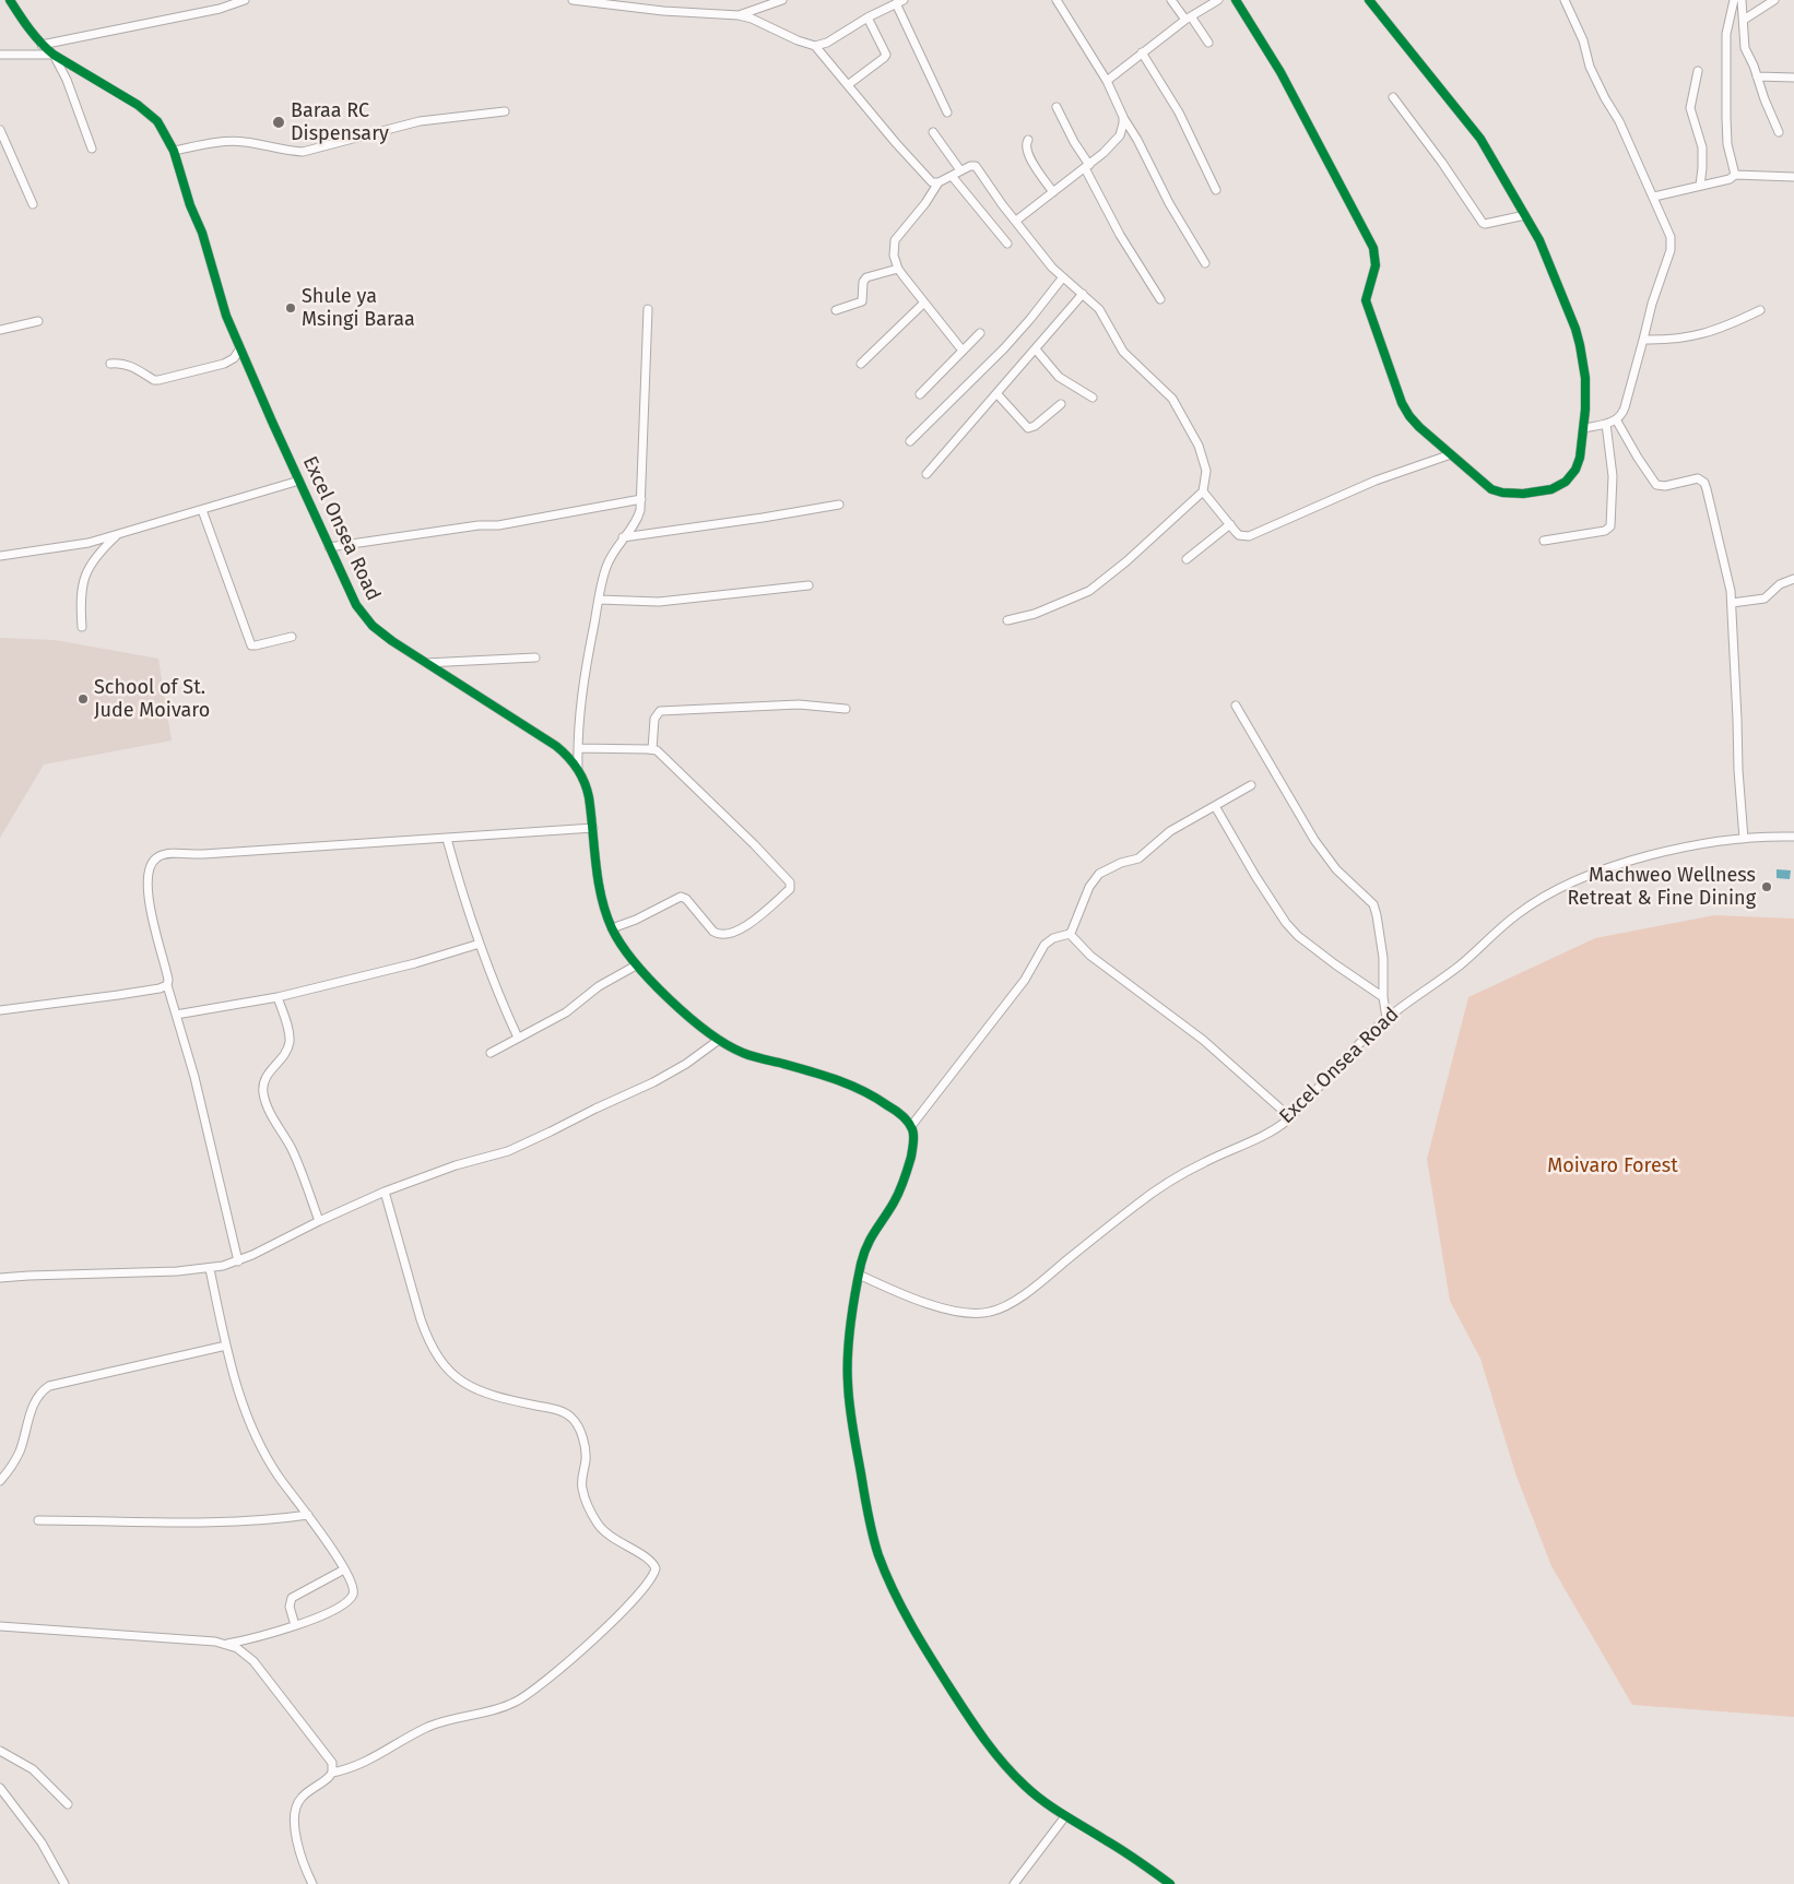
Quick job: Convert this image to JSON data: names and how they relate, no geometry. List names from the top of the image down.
{
  "streets": {
    "street": ["Excel Onsea Road"]
  },
  "parks": ["Moivaro Forest"],
  "places": [
    "Baraa RC Dispensary",
    "Shule ya Msingi Baraa",
    "School of St. Jude Moivaro",
    "Machweo Wellness Retreat & Fine Dining"
  ]
}
